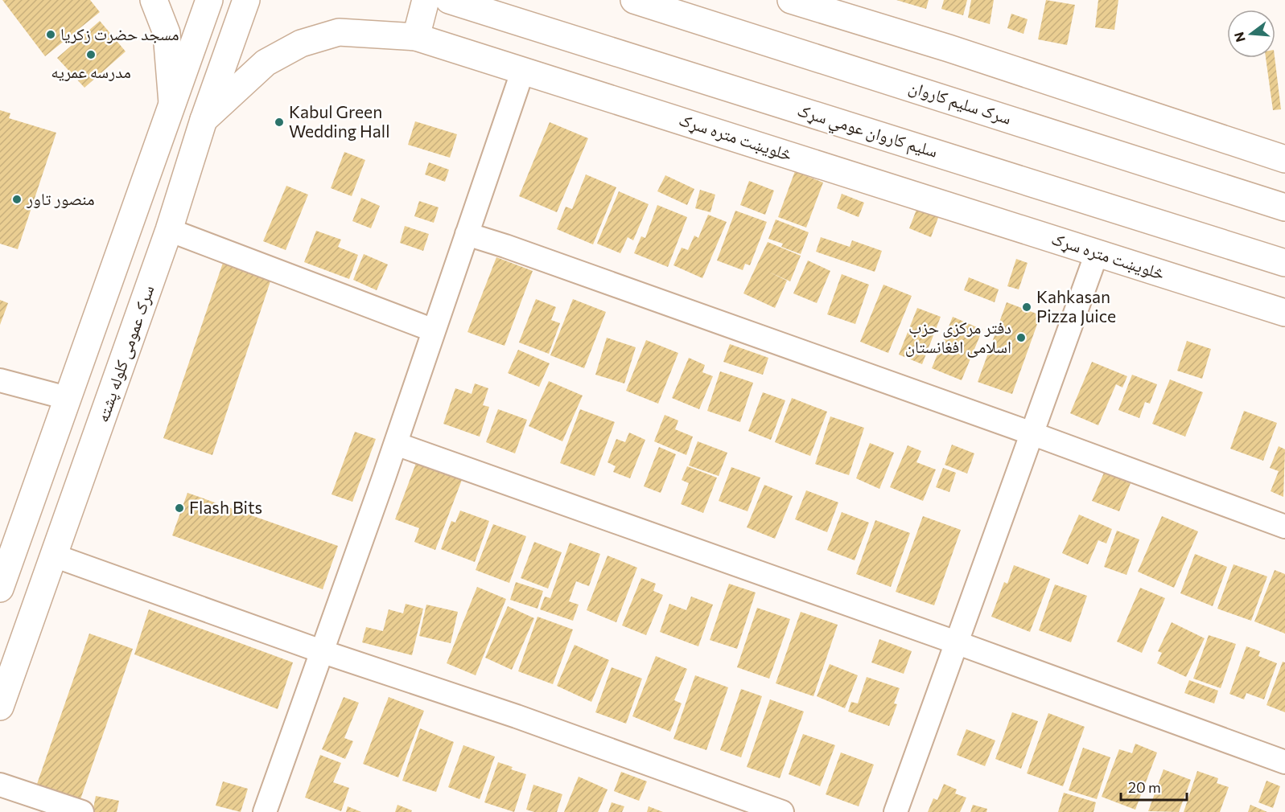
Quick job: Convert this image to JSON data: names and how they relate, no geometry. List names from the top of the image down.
{
  "streets": {
    "main road": [
      "سرک سلیم کاروان",
      "سلیم کاروان عومي سړک",
      "څلویښت متره سړک",
      "سرک عمومی کلوله پشته"
    ]
  },
  "crossings": [
    ["څلویښت متره سړک", "سرک عمومی کلوله پشته"]
  ],
  "places": [
    "مسجد حضرت زکریا",
    "مدرسه عمریه",
    "Kabul Green Wedding Hall",
    "منصور تاور",
    "Kahkasan Pizza Juice",
    "دفتر مرکزی حزب اسلامی افغانستان",
    "Flash Bits"
  ],
  "scale_bar": "20 m",
  "north": "left"
}
